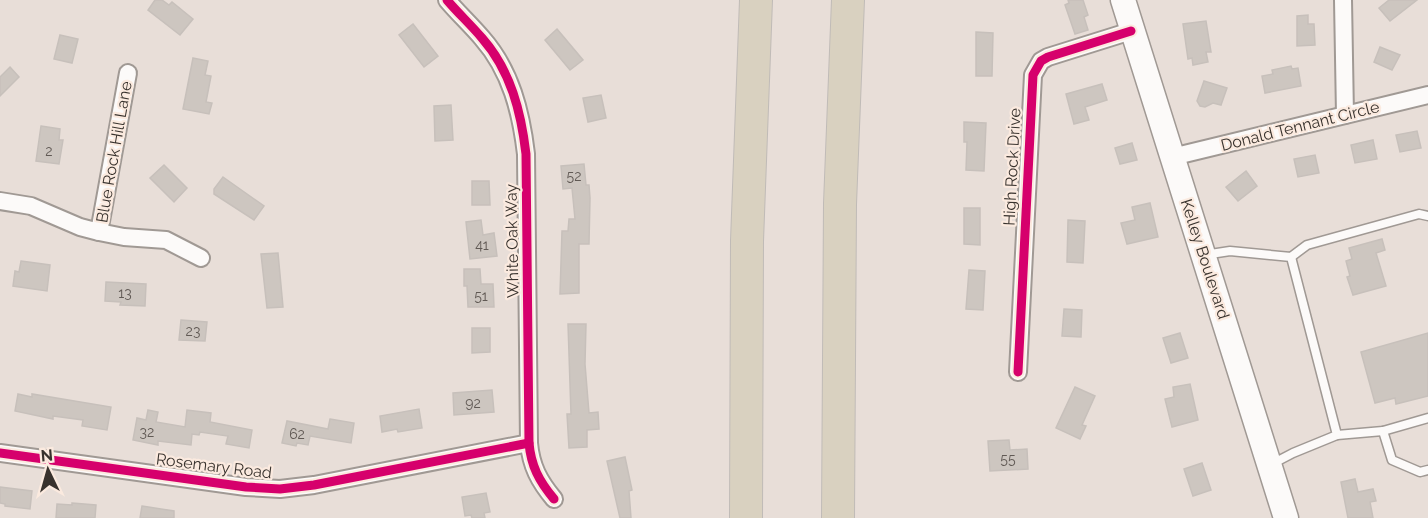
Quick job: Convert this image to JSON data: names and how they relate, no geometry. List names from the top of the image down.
{
  "streets": {
    "main road": ["Kelley Boulevard"],
    "street": [
      "Donald Tennant Circle",
      "Blue Rock Hill Lane",
      "High Rock Drive",
      "White Oak Way",
      "Rosemary Road"
    ]
  },
  "crossings": [
    ["Donald Tennant Circle", "Kelley Boulevard"],
    ["High Rock Drive", "Kelley Boulevard"],
    ["White Oak Way", "Rosemary Road"]
  ],
  "house_numbers": [
    "2",
    "52",
    "41",
    "13",
    "51",
    "23",
    "92",
    "32",
    "62",
    "55"
  ],
  "north": "top"
}
